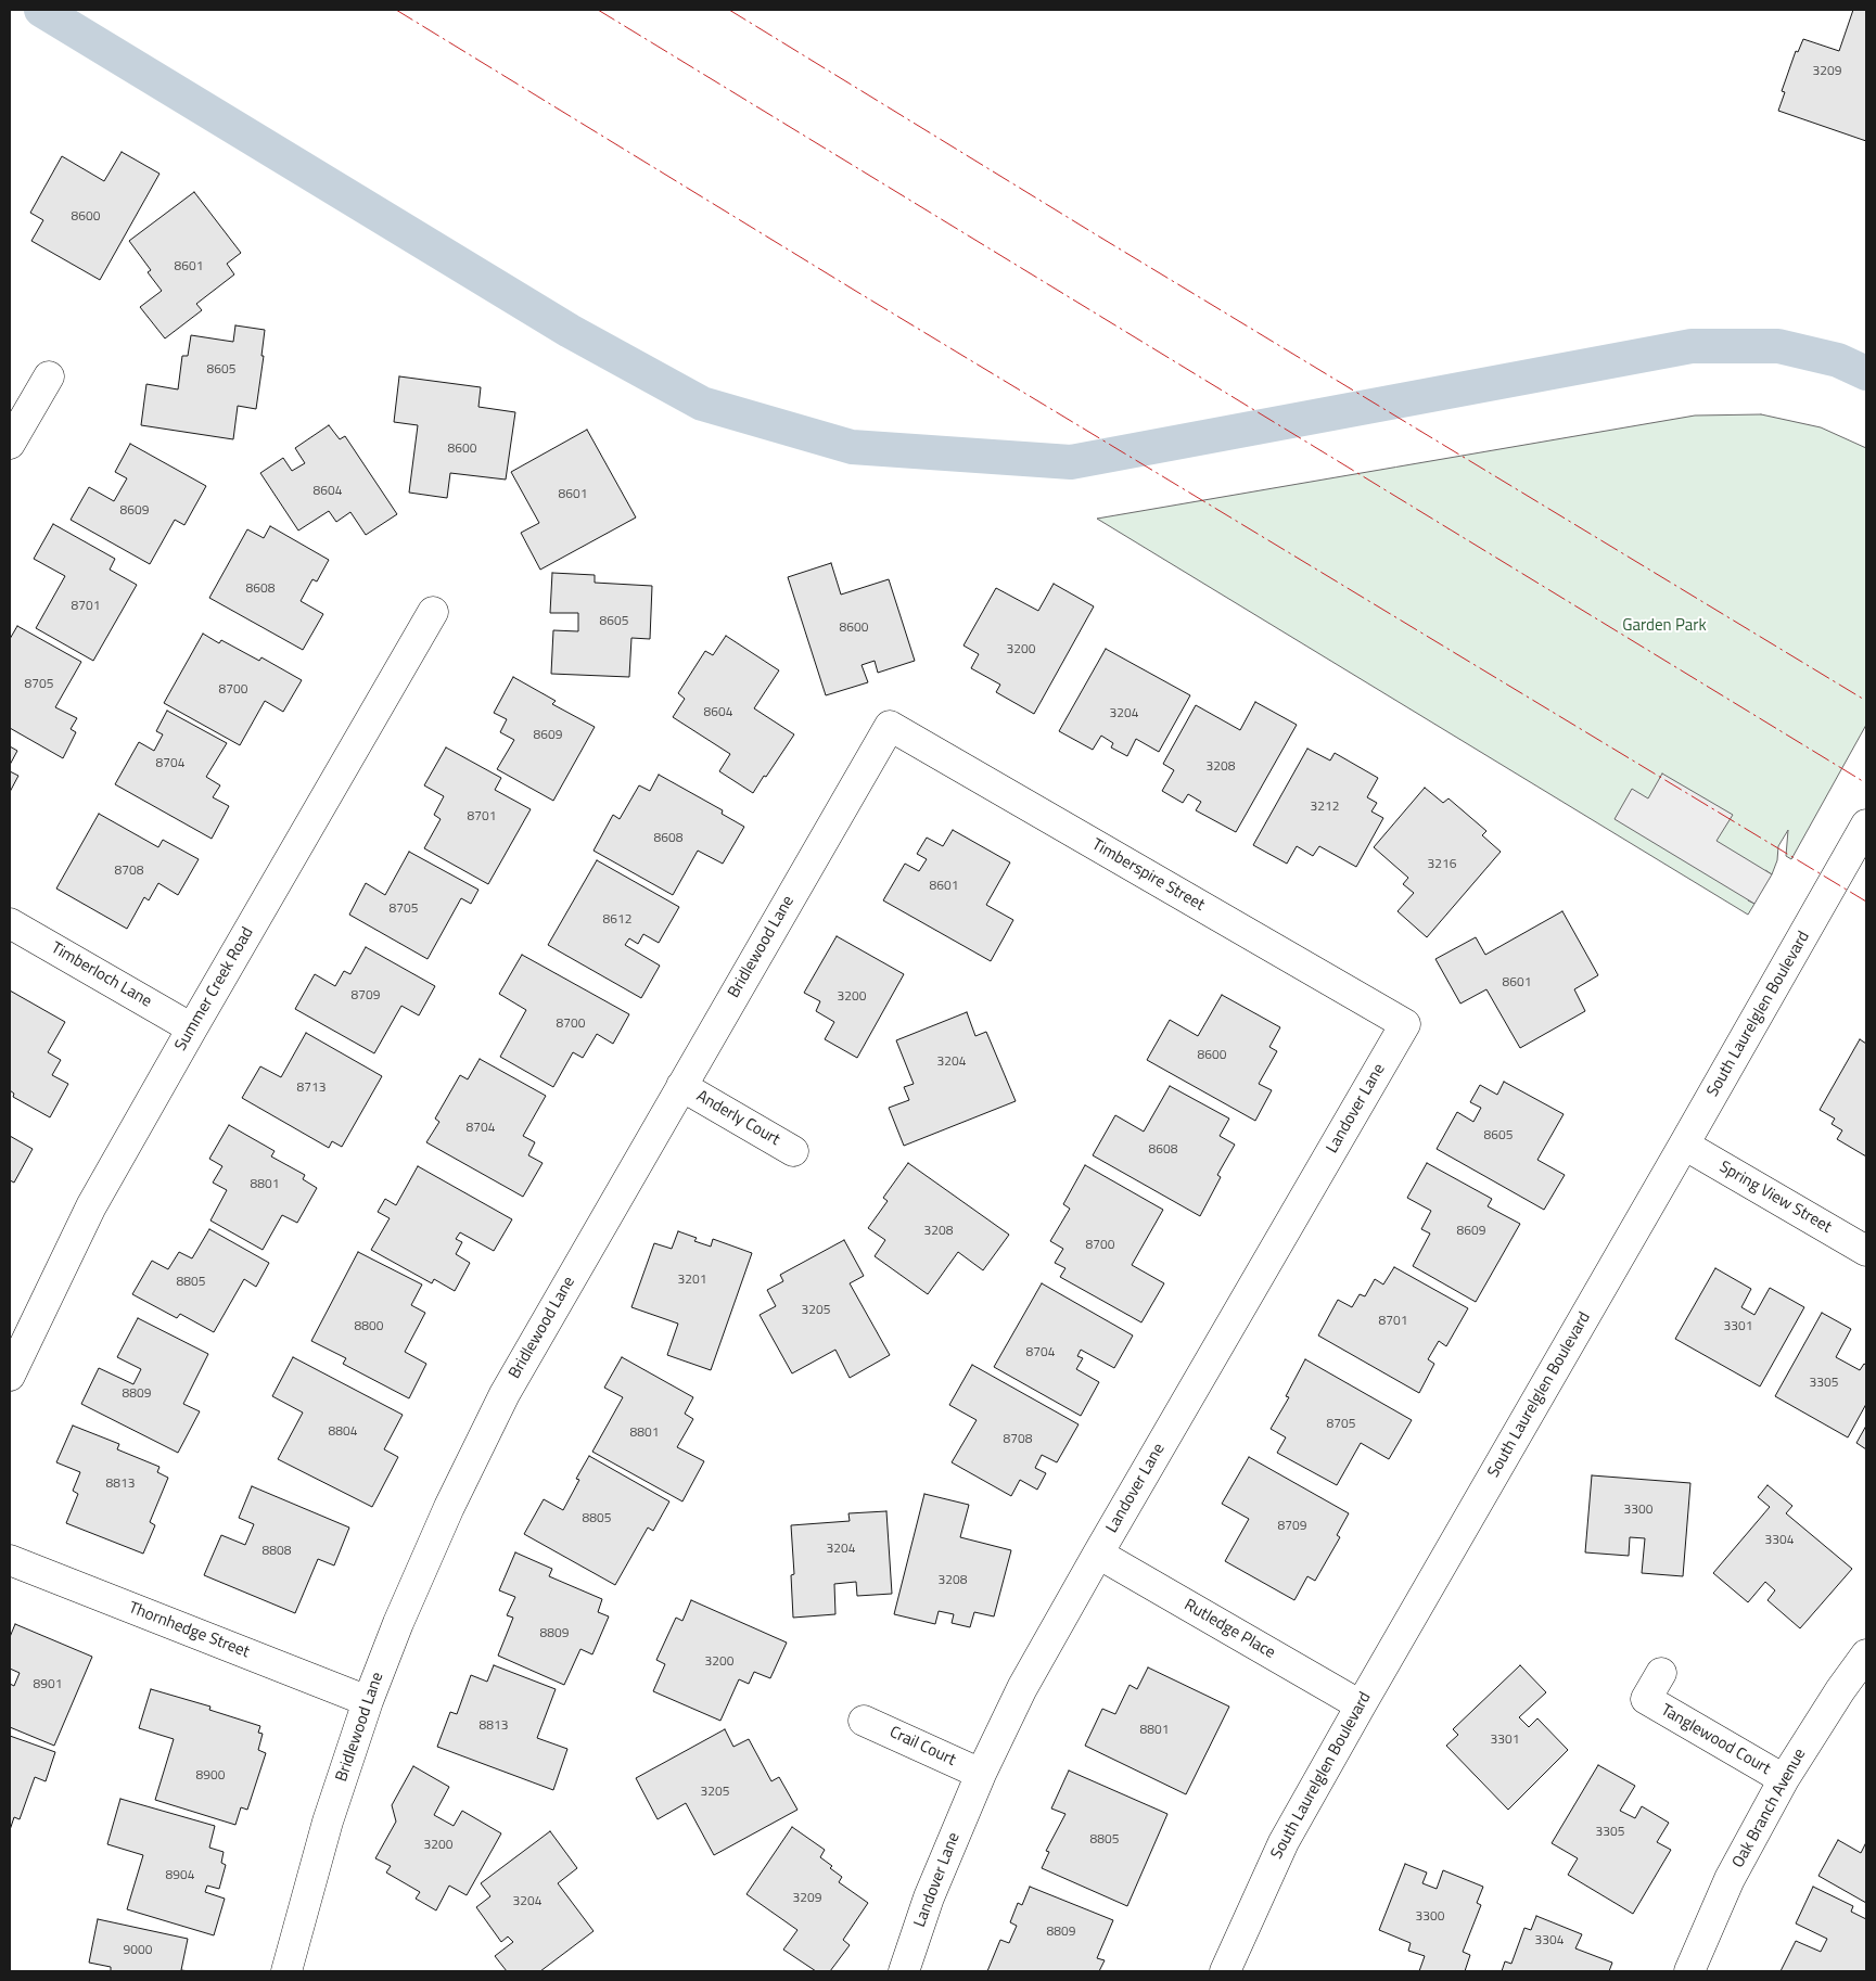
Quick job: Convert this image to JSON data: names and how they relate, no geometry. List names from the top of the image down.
{
  "streets": {
    "street": [
      "Timberspire Street",
      "Bridlewood Lane",
      "Timberloch Lane",
      "Summer Creek Road",
      "South Laurelglen Boulevard",
      "Landover Lane",
      "Anderly Court",
      "Spring View Street",
      "Rutledge Place",
      "Thornhedge Street",
      "Tanglewood Court",
      "Crail Court",
      "Oak Branch Avenue"
    ]
  },
  "crossings": [
    ["Timberspire Street", "Bridlewood Lane"],
    ["Timberspire Street", "Landover Lane"],
    ["Bridlewood Lane", "Anderly Court"],
    ["Bridlewood Lane", "Thornhedge Street"],
    ["Timberloch Lane", "Summer Creek Road"],
    ["South Laurelglen Boulevard", "Spring View Street"],
    ["South Laurelglen Boulevard", "Rutledge Place"],
    ["Landover Lane", "Rutledge Place"],
    ["Landover Lane", "Crail Court"],
    ["Tanglewood Court", "Oak Branch Avenue"]
  ],
  "parks": ["Garden Park"],
  "house_numbers": [
    "3209",
    "8600",
    "8601",
    "8605",
    "8600",
    "8604",
    "8601",
    "8609",
    "8608",
    "8701",
    "8605",
    "8600",
    "3200",
    "8705",
    "8700",
    "8604",
    "3204",
    "8609",
    "8704",
    "3208",
    "3212",
    "8701",
    "8608",
    "3216",
    "8708",
    "8601",
    "8705",
    "8612",
    "8601",
    "8709",
    "3200",
    "8700",
    "8600",
    "3204",
    "8713",
    "8704",
    "8605",
    "8608",
    "8801",
    "3208",
    "8609",
    "8700",
    "3201",
    "8805",
    "3205",
    "8701",
    "8800",
    "3301",
    "8704",
    "3305",
    "8809",
    "8705",
    "8804",
    "8801",
    "8708",
    "8813",
    "3300",
    "8805",
    "8709",
    "3304",
    "3204",
    "8808",
    "3208",
    "8809",
    "3200",
    "8901",
    "8813",
    "8801",
    "3301",
    "8900",
    "3205",
    "3305",
    "8805",
    "3200",
    "8904",
    "3209",
    "3204",
    "3300",
    "8809",
    "3304",
    "9000"
  ]
}
